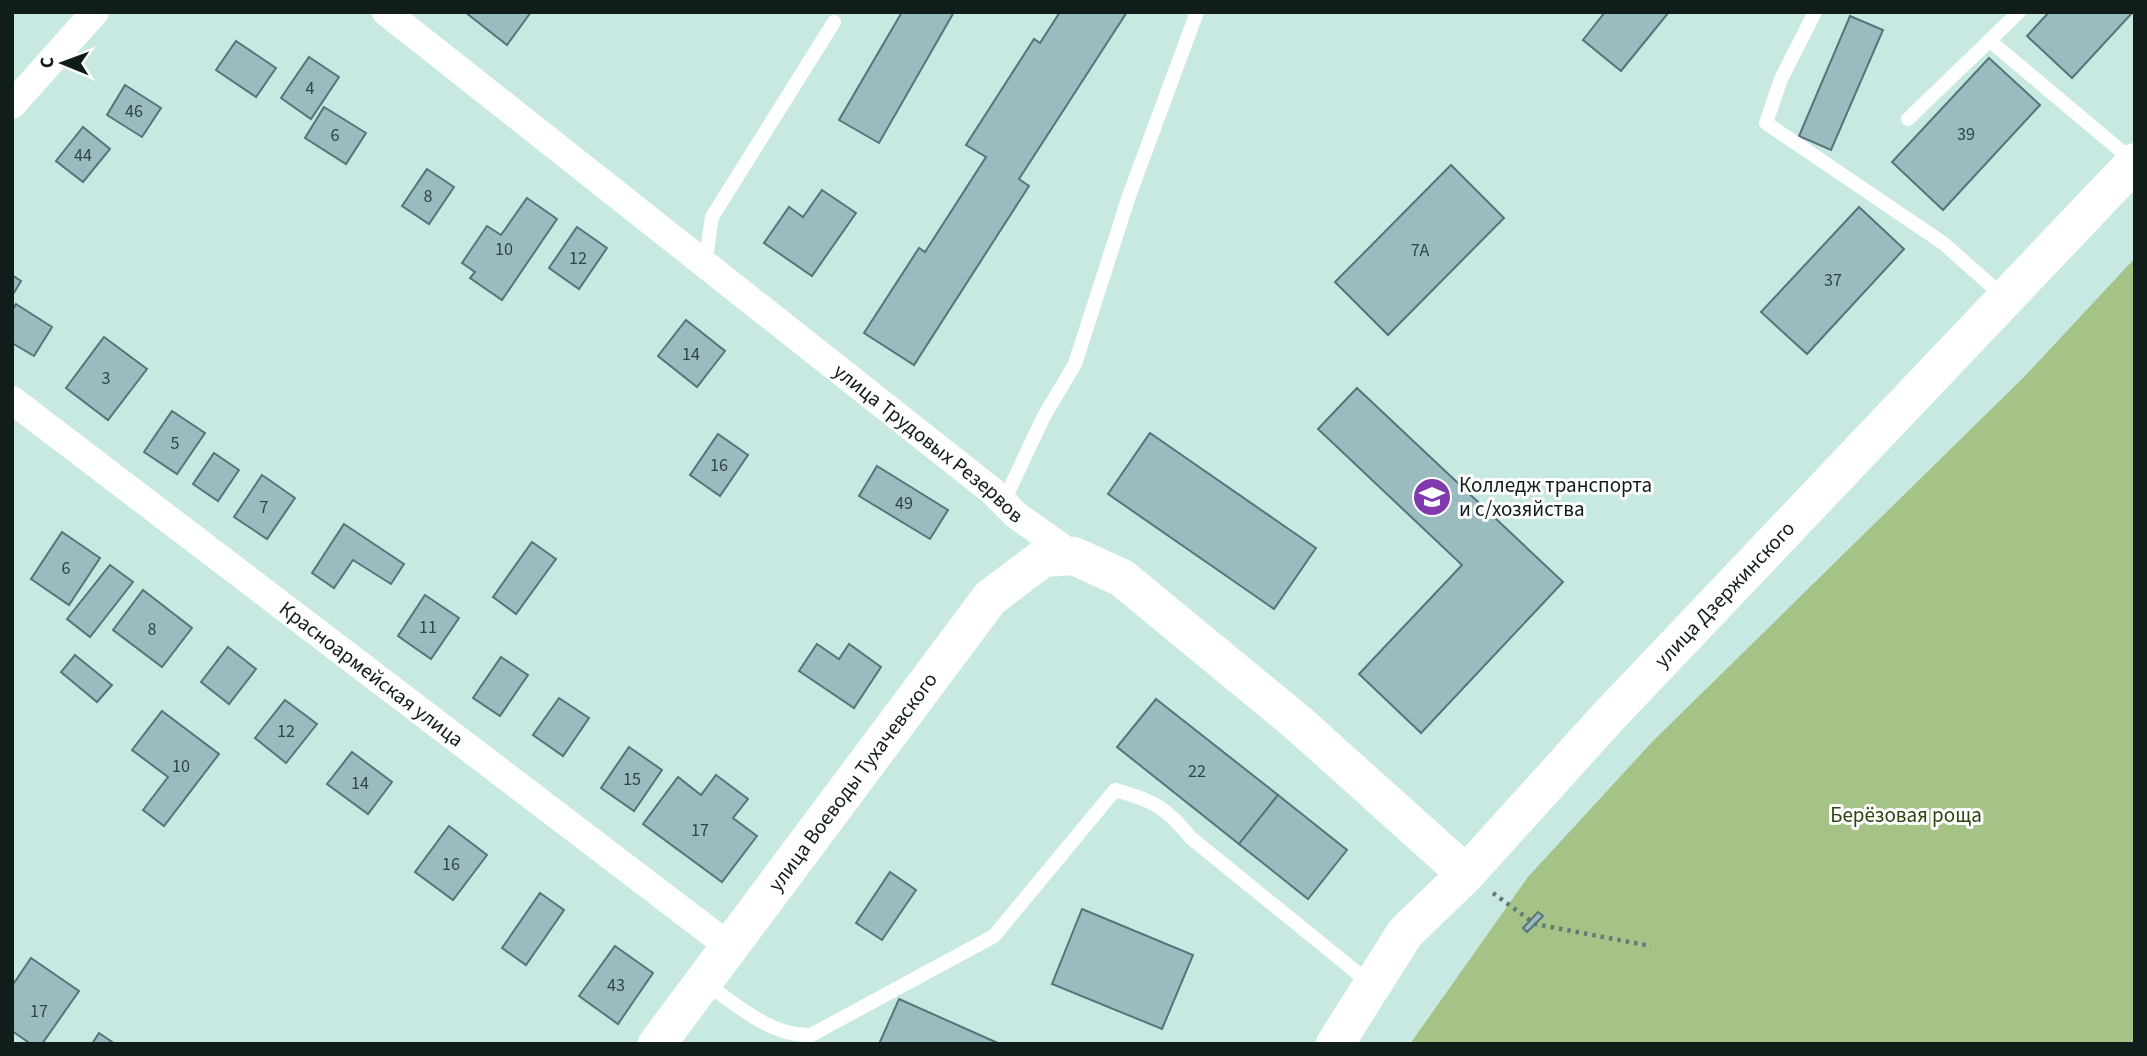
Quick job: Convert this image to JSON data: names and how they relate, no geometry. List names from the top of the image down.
{
  "streets": {
    "main road": ["улица Трудовых Резервов", "улица Дзержинского", "улица Воеводы Тухачевского"],
    "street": ["Красноармейская улица"]
  },
  "crossings": [
    ["улица Трудовых Резервов", "улица Дзержинского"],
    ["улица Трудовых Резервов", "улица Воеводы Тухачевского"],
    ["Красноармейская улица", "улица Воеводы Тухачевского"]
  ],
  "parks": ["Берёзовая роща"],
  "places": {
    "school or university": ["Колледж транспорта и с/хозяйства"]
  },
  "house_numbers": [
    "4",
    "46",
    "39",
    "6",
    "44",
    "8",
    "10",
    "7А",
    "12",
    "37",
    "14",
    "3",
    "5",
    "16",
    "49",
    "7",
    "6",
    "11",
    "8",
    "12",
    "10",
    "22",
    "15",
    "14",
    "17",
    "16",
    "43",
    "17"
  ],
  "north": "left"
}
